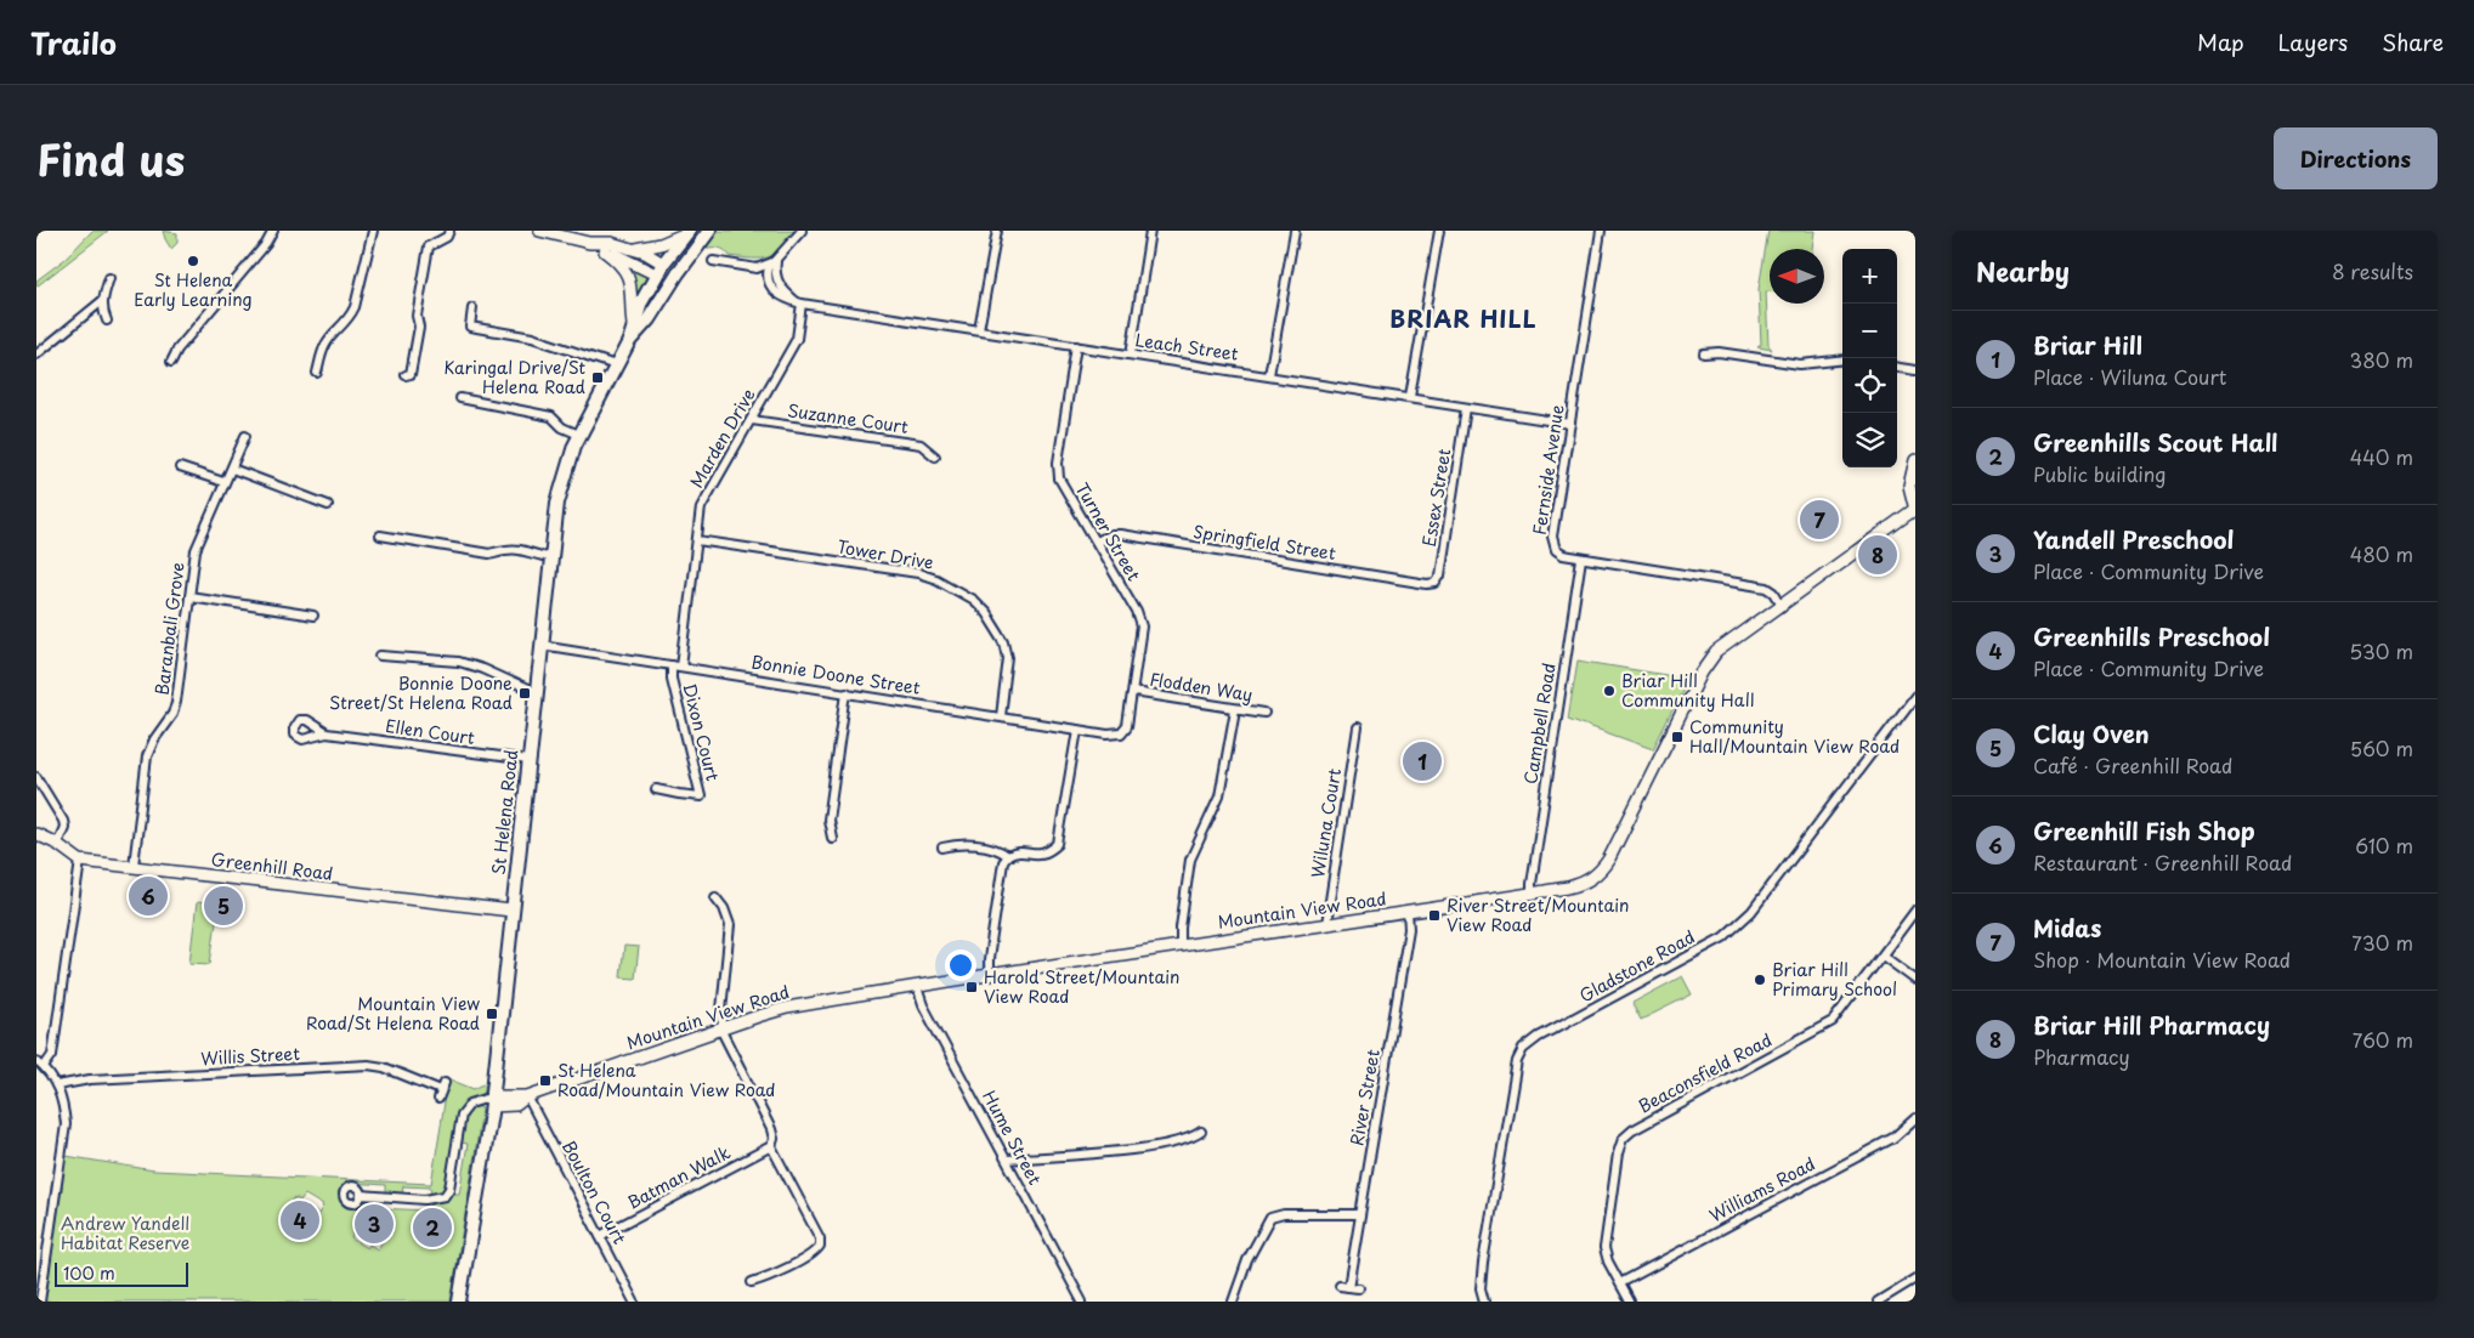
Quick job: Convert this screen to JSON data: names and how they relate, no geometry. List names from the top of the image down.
{
  "streets": {
    "main road": ["St Helena Road"],
    "street": [
      "Leach Street",
      "Suzanne Court",
      "Marden Drive",
      "Fernside Avenue",
      "Essex Street",
      "Turner Street",
      "Springfield Street",
      "Tower Drive",
      "Baranbali Grove",
      "Bonnie Doone Street",
      "Flodden Way",
      "Campbell Road",
      "Ellen Court",
      "Dixon Court",
      "Wiluna Court",
      "Greenhill Road",
      "Mountain View Road",
      "Gladstone Road",
      "Willis Street",
      "Beaconsfield Road",
      "River Street",
      "Hume Street",
      "Batman Walk",
      "Williams Road",
      "Boulton Court"
    ]
  },
  "crossings": [
    ["Leach Street", "Marden Drive"],
    ["Leach Street", "Fernside Avenue"],
    ["Leach Street", "Essex Street"],
    ["Leach Street", "Turner Street"],
    ["Suzanne Court", "Marden Drive"],
    ["Marden Drive", "Tower Drive"],
    ["Marden Drive", "Bonnie Doone Street"],
    ["Fernside Avenue", "Campbell Road"],
    ["Fernside Avenue", "Mountain View Road"],
    ["Essex Street", "Springfield Street"],
    ["Turner Street", "Springfield Street"],
    ["Turner Street", "Bonnie Doone Street"],
    ["Turner Street", "Flodden Way"],
    ["Tower Drive", "Bonnie Doone Street"],
    ["Baranbali Grove", "Greenhill Road"],
    ["Bonnie Doone Street", "Dixon Court"],
    ["Bonnie Doone Street", "St Helena Road"],
    ["Campbell Road", "Mountain View Road"],
    ["Ellen Court", "St Helena Road"],
    ["St Helena Road", "Greenhill Road"],
    ["St Helena Road", "Mountain View Road"],
    ["Wiluna Court", "Mountain View Road"],
    ["Mountain View Road", "River Street"],
    ["Mountain View Road", "Hume Street"],
    ["Mountain View Road", "Boulton Court"],
    ["Beaconsfield Road", "Williams Road"],
    ["Batman Walk", "Boulton Court"]
  ],
  "districts": ["BRIAR HILL"],
  "parks": ["Andrew Yandell Habitat Reserve"],
  "places": {
    "other": ["St Helena Early Learning", "Briar Hill Community Hall", "Briar Hill Primary School"],
    "transit": [
      "Karingal Drive/St Helena Road",
      "Bonnie Doone Street/St Helena Road",
      "Community Hall/Mountain View Road",
      "River Street/Mountain View Road",
      "Harold Street/Mountain View Road",
      "Mountain View Road/St Helena Road",
      "St Helena Road/Mountain View Road"
    ]
  },
  "scale_bar": "100 m",
  "north": "left",
  "page": {
    "header": "Trailo",
    "nav": ["Map", "Layers", "Share"],
    "title": "Find us",
    "buttons": "Directions",
    "heading": ["Nearby", "8 results"],
    "map_buttons": ["+", "−"],
    "list": [
      {
        "mark": "1",
        "name": "Briar Hill",
        "note": "Place · Wiluna Court",
        "value": "380 m"
      },
      {
        "mark": "2",
        "name": "Greenhills Scout Hall",
        "note": "Public building",
        "value": "440 m"
      },
      {
        "mark": "3",
        "name": "Yandell Preschool",
        "note": "Place · Community Drive",
        "value": "480 m"
      },
      {
        "mark": "4",
        "name": "Greenhills Preschool",
        "note": "Place · Community Drive",
        "value": "530 m"
      },
      {
        "mark": "5",
        "name": "Clay Oven",
        "note": "Café · Greenhill Road",
        "value": "560 m"
      },
      {
        "mark": "6",
        "name": "Greenhill Fish Shop",
        "note": "Restaurant · Greenhill Road",
        "value": "610 m"
      },
      {
        "mark": "7",
        "name": "Midas",
        "note": "Shop · Mountain View Road",
        "value": "730 m"
      },
      {
        "mark": "8",
        "name": "Briar Hill Pharmacy",
        "note": "Pharmacy",
        "value": "760 m"
      }
    ],
    "pins": [
      "7",
      "8",
      "1",
      "6",
      "5",
      "4",
      "3",
      "2"
    ],
    "scale": "100 m"
  }
}
